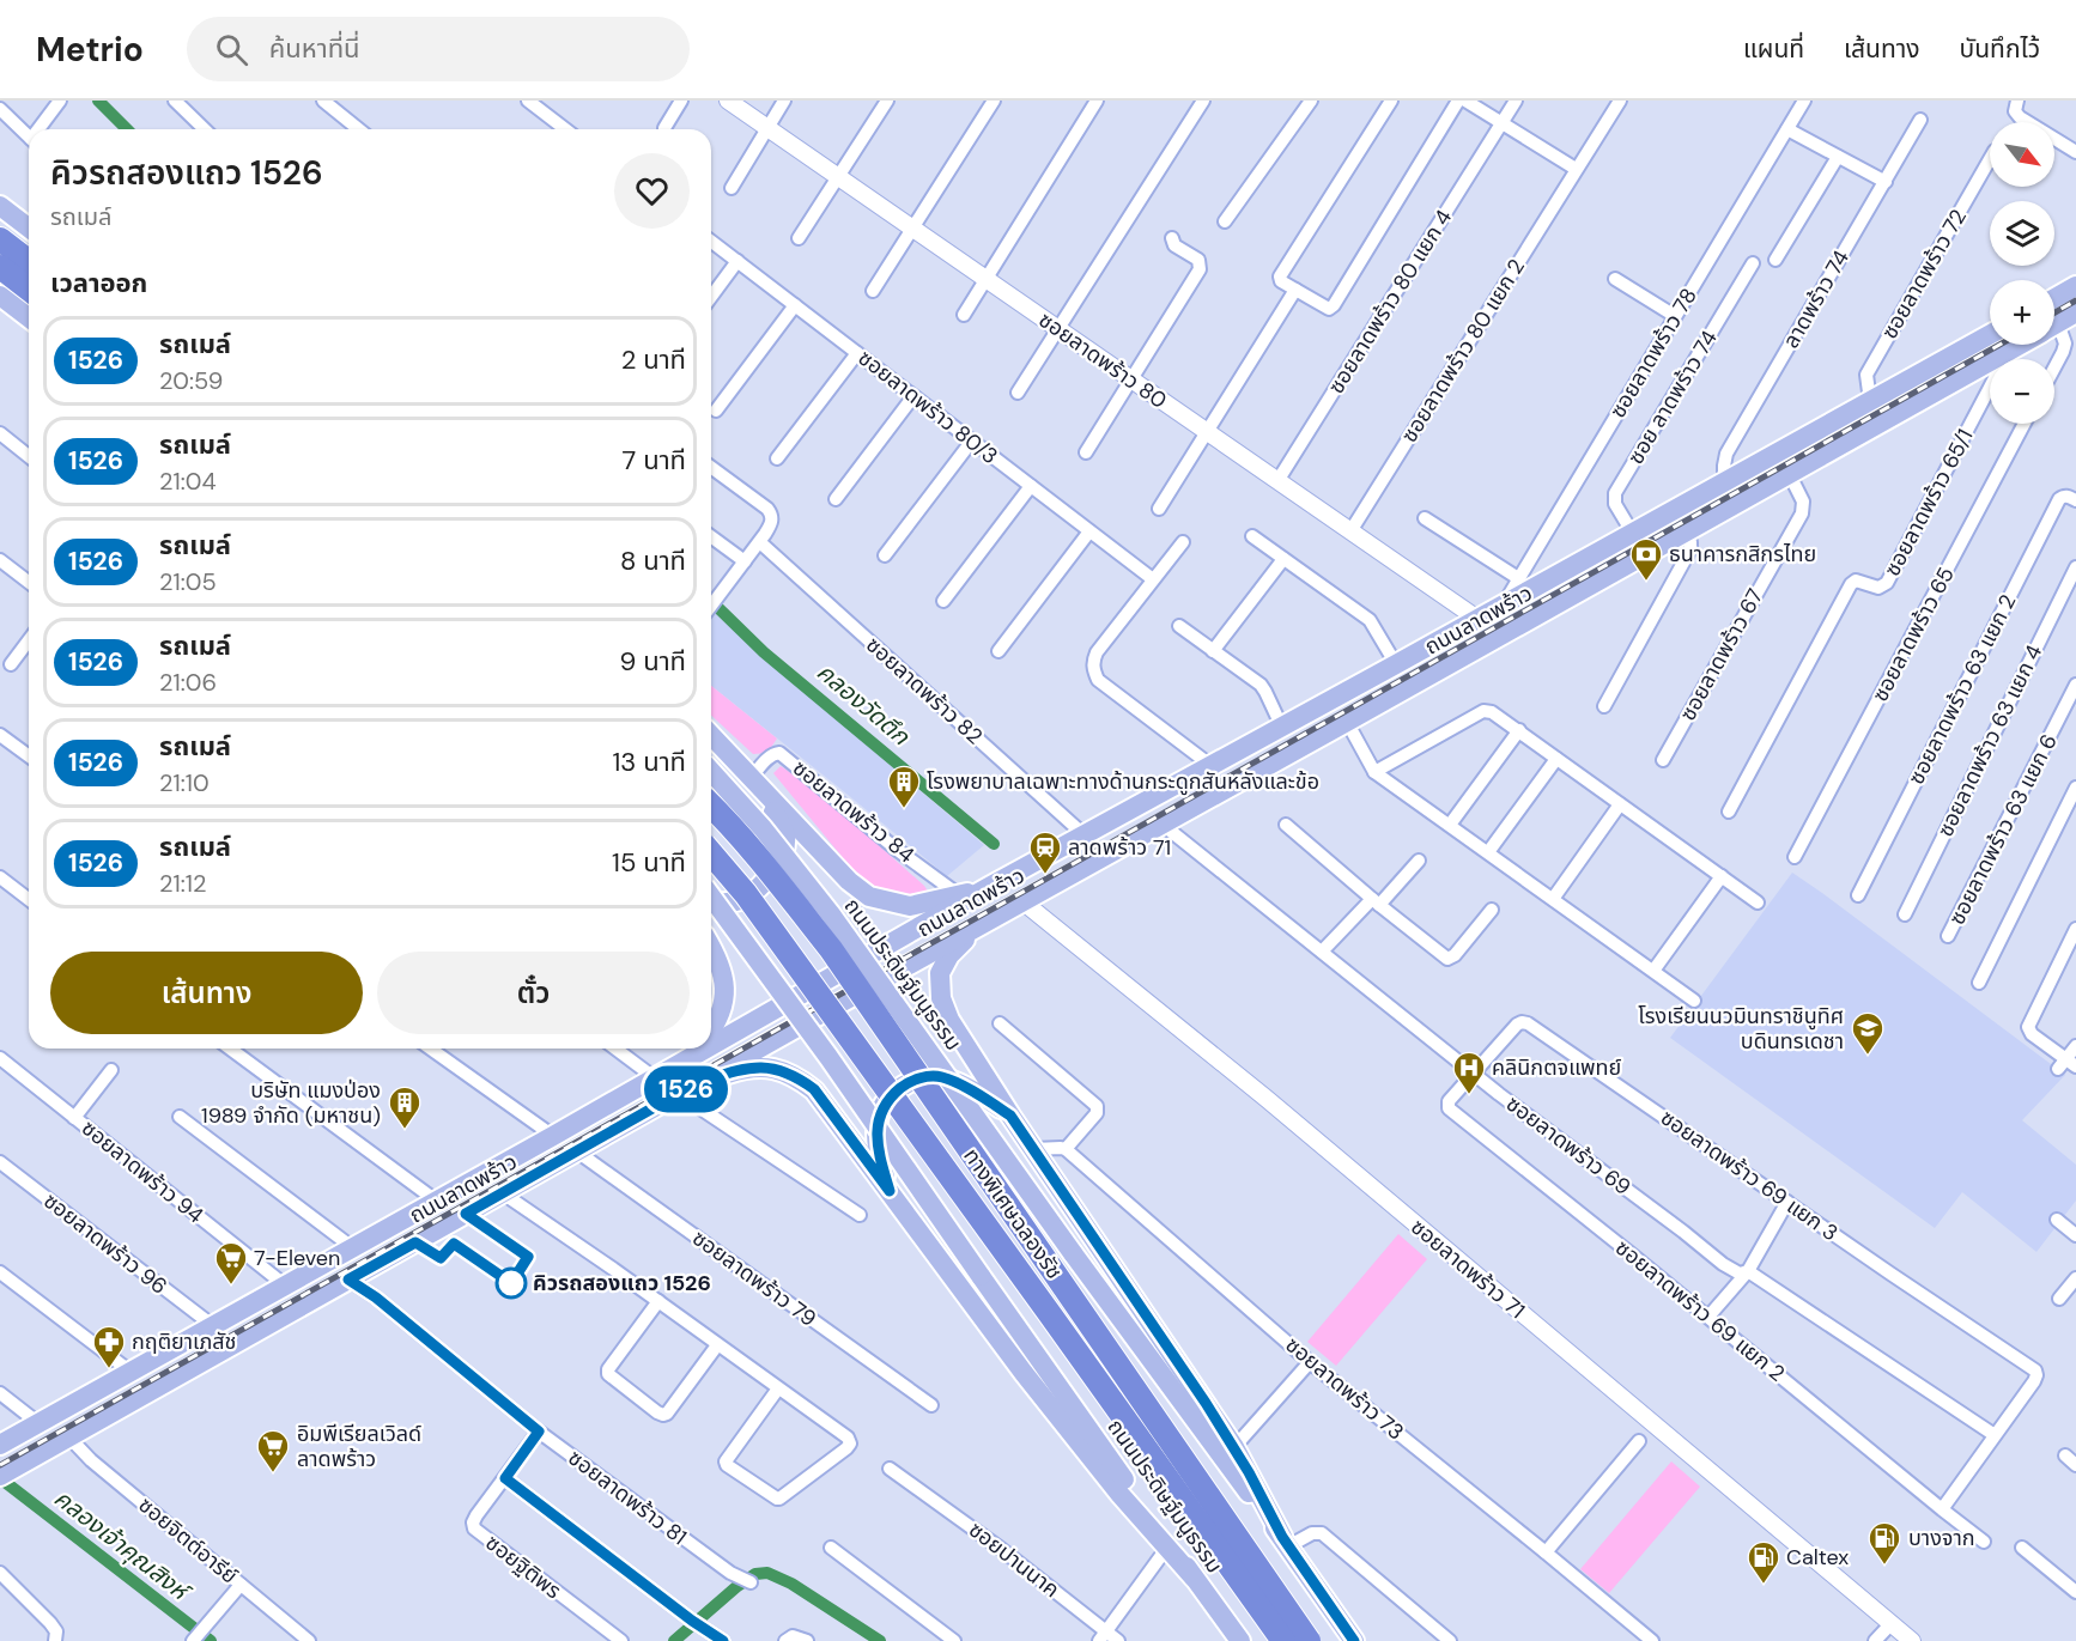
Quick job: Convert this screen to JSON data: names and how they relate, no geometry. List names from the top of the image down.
{
  "streets": {
    "highway": ["ทางพิเศษฉลองรัช"],
    "main road": ["ถนนลาดพร้าว", "ถนนประดิษฐ์มนูธรรม"],
    "street": [
      "ซอยลาดพร้าว 72",
      "ลาดพร้าว 74",
      "ซอยลาดพร้าว 80 แยก 4",
      "ซอยลาดพร้าว 80 แยก 2",
      "ซอยลาดพร้าว 78",
      "ซอยลาดพร้าว 80",
      "ซอย ลาดพร้าว 74",
      "ซอยลาดพร้าว 80/3",
      "ซอยลาดพร้าว 65/1",
      "ซอยลาดพร้าว 65",
      "ซอยลาดพร้าว 67",
      "ซอยลาดพร้าว 63 แยก 2",
      "ซอยลาดพร้าว 82",
      "ซอยลาดพร้าว 63 แยก 4",
      "ซอยลาดพร้าว 84",
      "ซอยลาดพร้าว 63 แยก 6",
      "ซอยลาดพร้าว 69",
      "ซอยลาดพร้าว 94",
      "ซอยลาดพร้าว 69 แยก 3",
      "ซอยลาดพร้าว 96",
      "ซอยลาดพร้าว 71",
      "ซอยลาดพร้าว 79",
      "ซอยลาดพร้าว 69 แยก 2",
      "ซอยลาดพร้าว 73",
      "ซอยลาดพร้าว 81",
      "ซอยจิตต์อารีย์",
      "ซอยปานนาค",
      "ซอยฐิติพร"
    ]
  },
  "crossings": [
    ["ซอยลาดพร้าว 72", "ถนนลาดพร้าว"],
    ["ลาดพร้าว 74", "ถนนลาดพร้าว"],
    ["ซอยลาดพร้าว 80 แยก 4", "ซอยลาดพร้าว 80"],
    ["ซอยลาดพร้าว 80 แยก 2", "ซอยลาดพร้าว 80"],
    ["ซอยลาดพร้าว 78", "ถนนลาดพร้าว"],
    ["ซอยลาดพร้าว 80", "ถนนลาดพร้าว"],
    ["ซอย ลาดพร้าว 74", "ถนนลาดพร้าว"],
    ["ซอยลาดพร้าว 65/1", "ถนนลาดพร้าว"],
    ["ถนนลาดพร้าว", "ซอยลาดพร้าว 67"],
    ["ถนนลาดพร้าว", "ซอยลาดพร้าว 82"],
    ["ถนนลาดพร้าว", "ซอยลาดพร้าว 69"],
    ["ถนนลาดพร้าว", "ซอยลาดพร้าว 94"],
    ["ถนนลาดพร้าว", "ซอยลาดพร้าว 96"],
    ["ถนนลาดพร้าว", "ซอยลาดพร้าว 71"],
    ["ถนนลาดพร้าว", "ซอยลาดพร้าว 79"],
    ["ถนนลาดพร้าว", "ซอยลาดพร้าว 81"],
    ["ถนนลาดพร้าว", "ซอยจิตต์อารีย์"],
    ["ซอยลาดพร้าว 69", "ซอยลาดพร้าว 69 แยก 3"],
    ["ซอยลาดพร้าว 69", "ซอยลาดพร้าว 69 แยก 2"],
    ["ซอยลาดพร้าว 69 แยก 3", "ซอยลาดพร้าว 69 แยก 2"],
    ["ซอยลาดพร้าว 81", "ซอยฐิติพร"]
  ],
  "water": ["คลองวัดตึก", "คลองเจ้าคุณสิงห์"],
  "places": {
    "bank": ["ธนาคารกสิกรไทย"],
    "building": ["โรงพยาบาลเฉพาะทางด้านกระดูกสันหลังและข้อ", "บริษัท แมงป่อง 1989 จำกัด (มหาชน)"],
    "station": ["ลาดพร้าว 71"],
    "school or university": ["โรงเรียนนวมินทราชินูทิศ บดินทรเดชา"],
    "hospital": ["คลินิกตจแพทย์"],
    "other": ["คิวรถสองแถว 1526"],
    "supermarket": ["7-Eleven", "อิมพีเรียลเวิลด์ ลาดพร้าว"],
    "pharmacy": ["กฤติยาเภสัช"],
    "fuel station": ["บางจาก", "Caltex"]
  },
  "lines": ["bus line 1526"],
  "north": "bottom right",
  "page": {
    "header": "Metrio",
    "search": "ค้นหาที่นี่",
    "nav": ["แผนที่", "เส้นทาง", "บันทึกไว้"],
    "on_map": "1526",
    "map_buttons": ["+", "−"],
    "heading": [
      ["คิวรถสองแถว 1526", "รถเมล์"],
      "เวลาออก"
    ],
    "list": [
      {
        "mark": "1526",
        "name": "รถเมล์",
        "note": "20:59",
        "value": "2 นาที"
      },
      {
        "mark": "1526",
        "name": "รถเมล์",
        "note": "21:04",
        "value": "7 นาที"
      },
      {
        "mark": "1526",
        "name": "รถเมล์",
        "note": "21:05",
        "value": "8 นาที"
      },
      {
        "mark": "1526",
        "name": "รถเมล์",
        "note": "21:06",
        "value": "9 นาที"
      },
      {
        "mark": "1526",
        "name": "รถเมล์",
        "note": "21:10",
        "value": "13 นาที"
      },
      {
        "mark": "1526",
        "name": "รถเมล์",
        "note": "21:12",
        "value": "15 นาที"
      }
    ],
    "buttons": ["เส้นทาง", "ตั๋ว"]
  }
}
